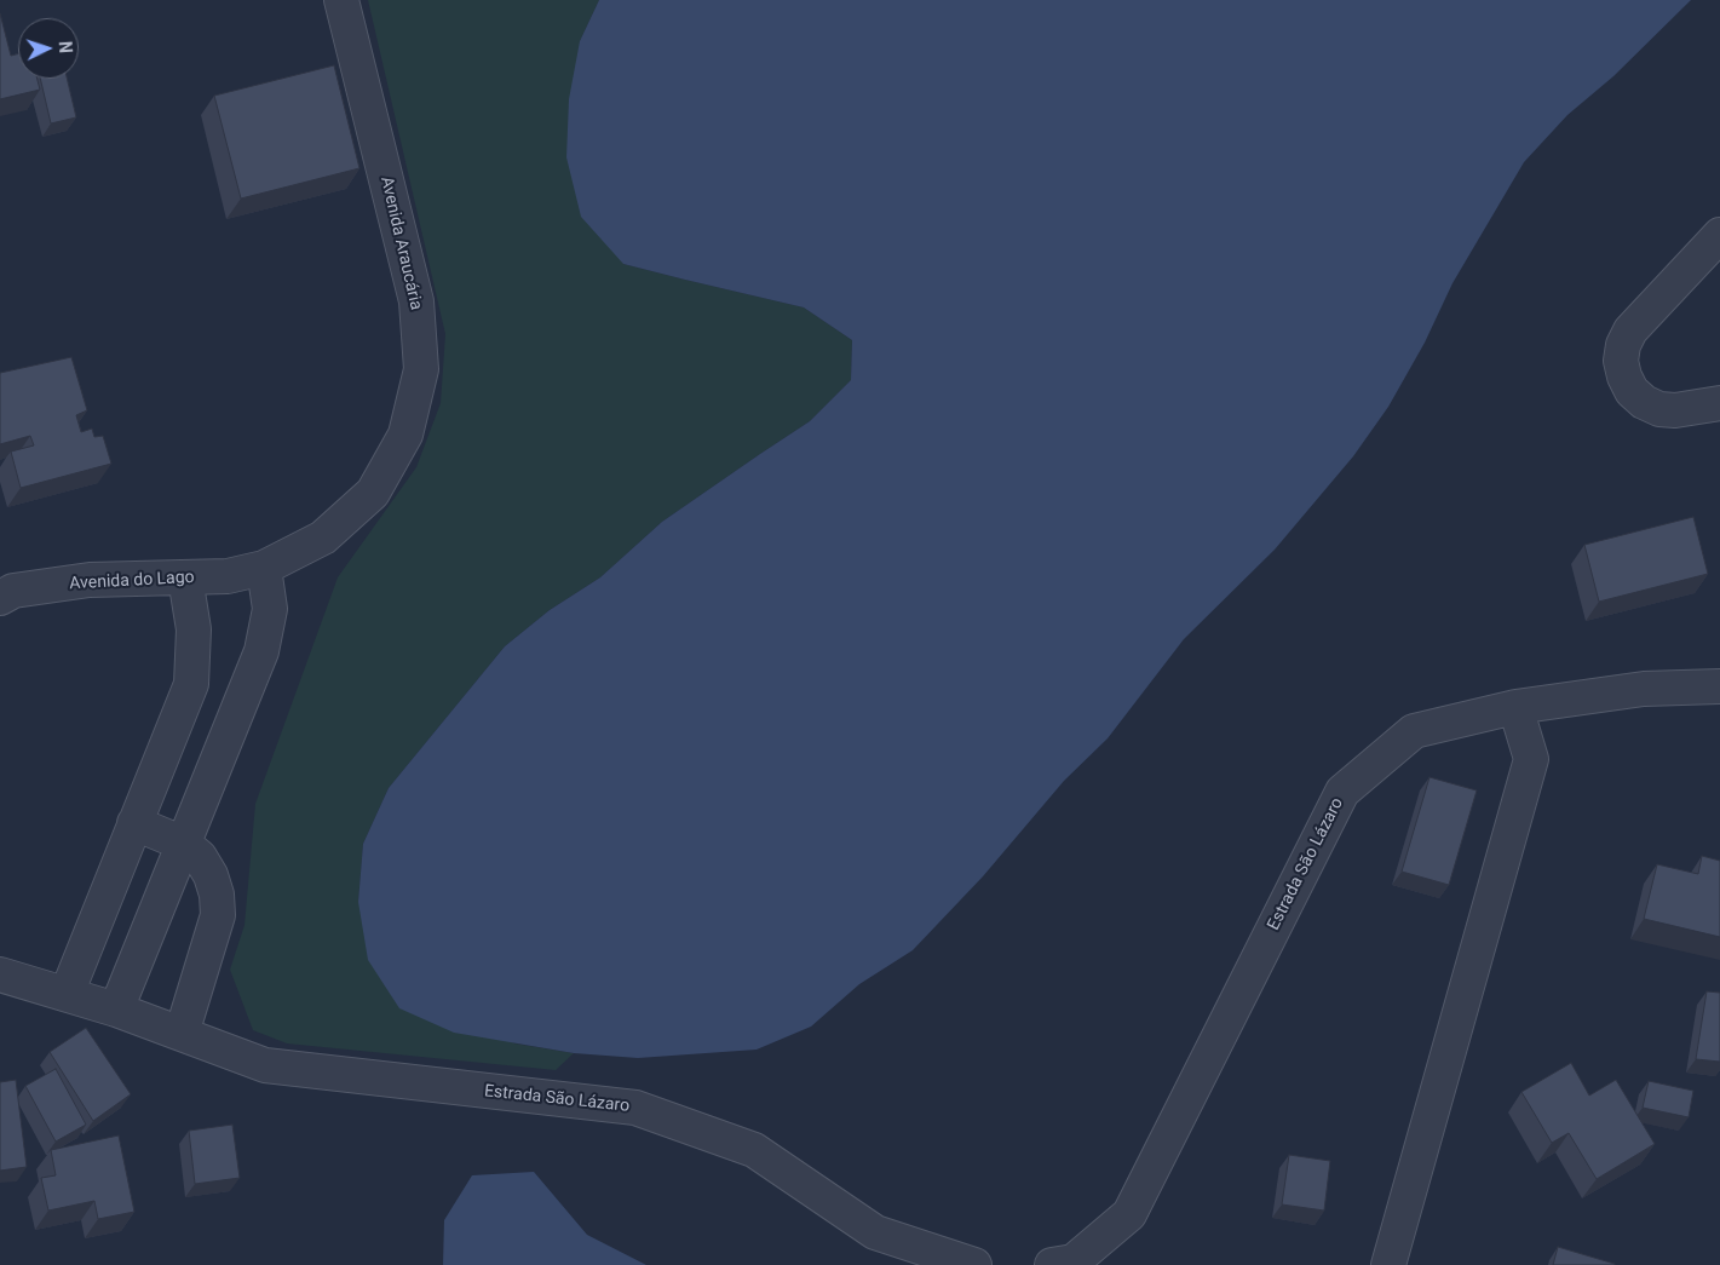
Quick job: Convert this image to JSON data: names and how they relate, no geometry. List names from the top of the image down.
{
  "streets": {
    "street": ["Avenida Araucária", "Avenida do Lago", "Estrada São Lázaro"]
  },
  "crossings": [
    ["Avenida Araucária", "Avenida do Lago"]
  ],
  "north": "right"
}
